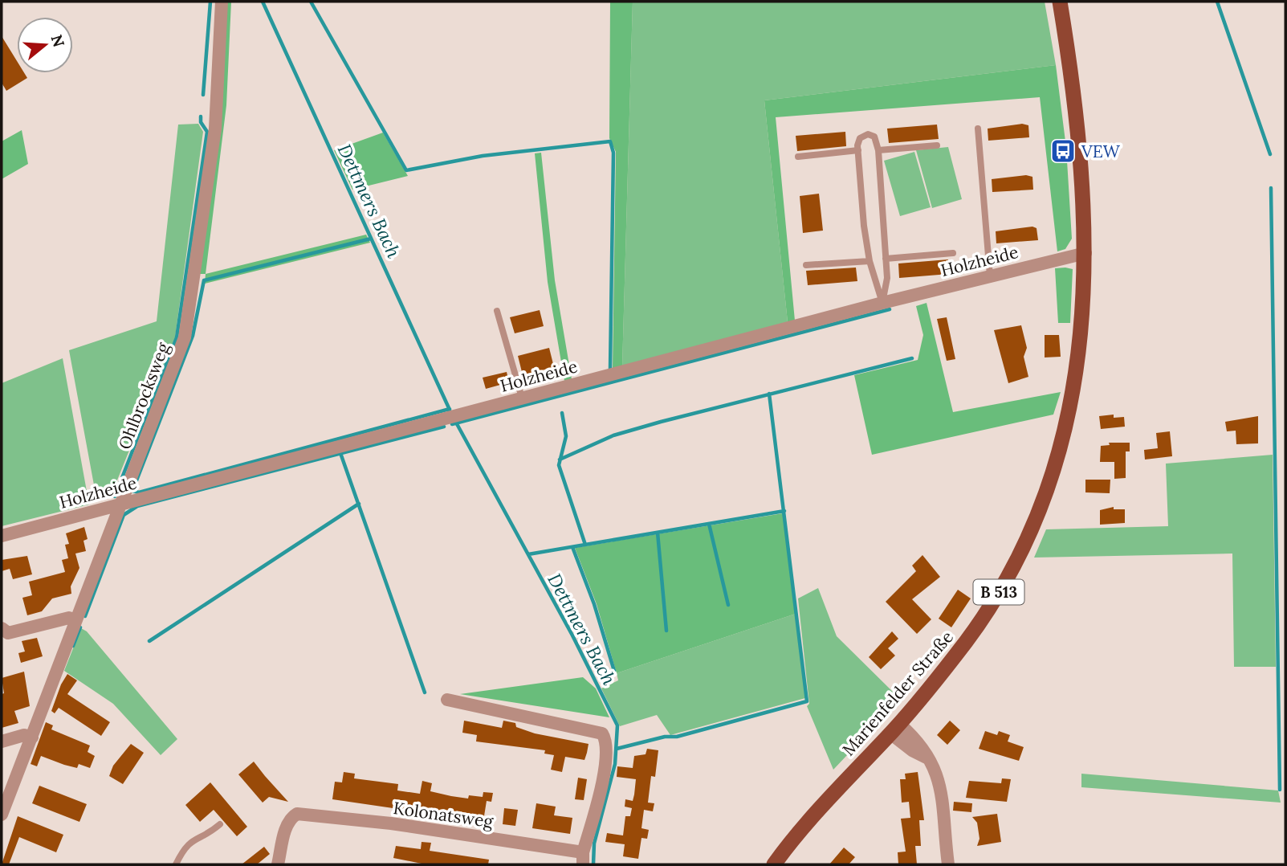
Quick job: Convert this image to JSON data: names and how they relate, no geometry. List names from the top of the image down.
{
  "streets": {
    "main road": ["B 513", "Marienfelder Straße"],
    "street": ["Holzheide", "Ohlbrocksweg", "Kolonatsweg"]
  },
  "crossings": [
    ["Holzheide", "Ohlbrocksweg"],
    ["Holzheide", "Marienfelder Straße"]
  ],
  "water": ["Dettmers Bach"],
  "places": {
    "bus stop": ["VEW"]
  },
  "north": "right"
}
